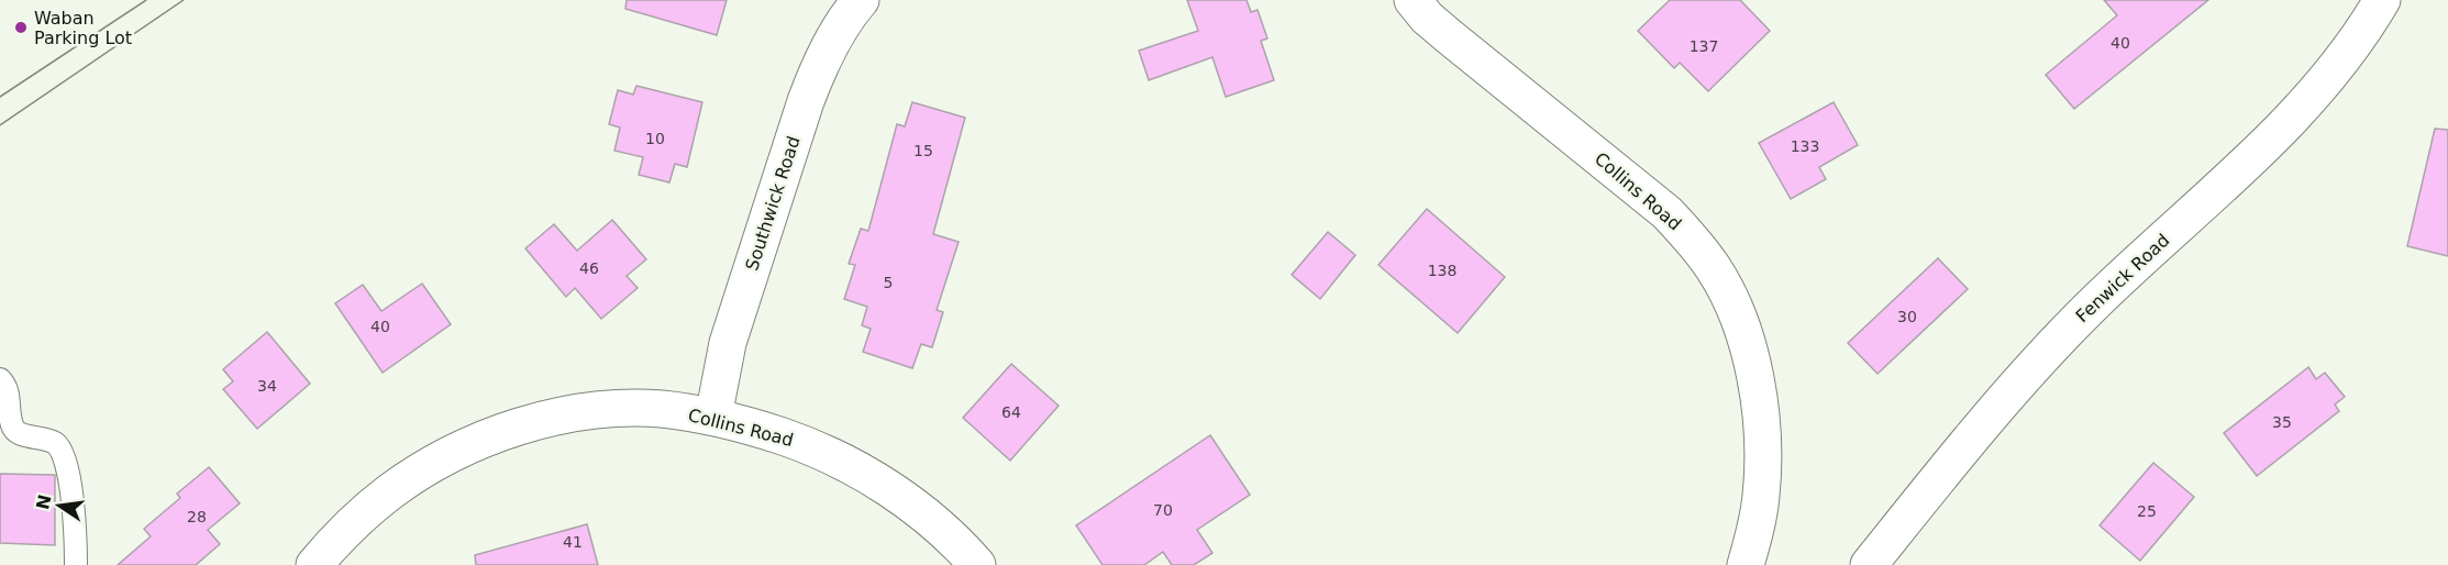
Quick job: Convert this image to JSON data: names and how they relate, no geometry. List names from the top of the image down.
{
  "streets": {
    "street": ["Collins Road", "Southwick Road", "Fenwick Road"]
  },
  "crossings": [
    ["Collins Road", "Southwick Road"]
  ],
  "places": ["Waban Parking Lot"],
  "house_numbers": [
    "40",
    "137",
    "10",
    "133",
    "15",
    "46",
    "138",
    "5",
    "30",
    "40",
    "34",
    "64",
    "35",
    "70",
    "25",
    "28",
    "41"
  ],
  "north": "left"
}
